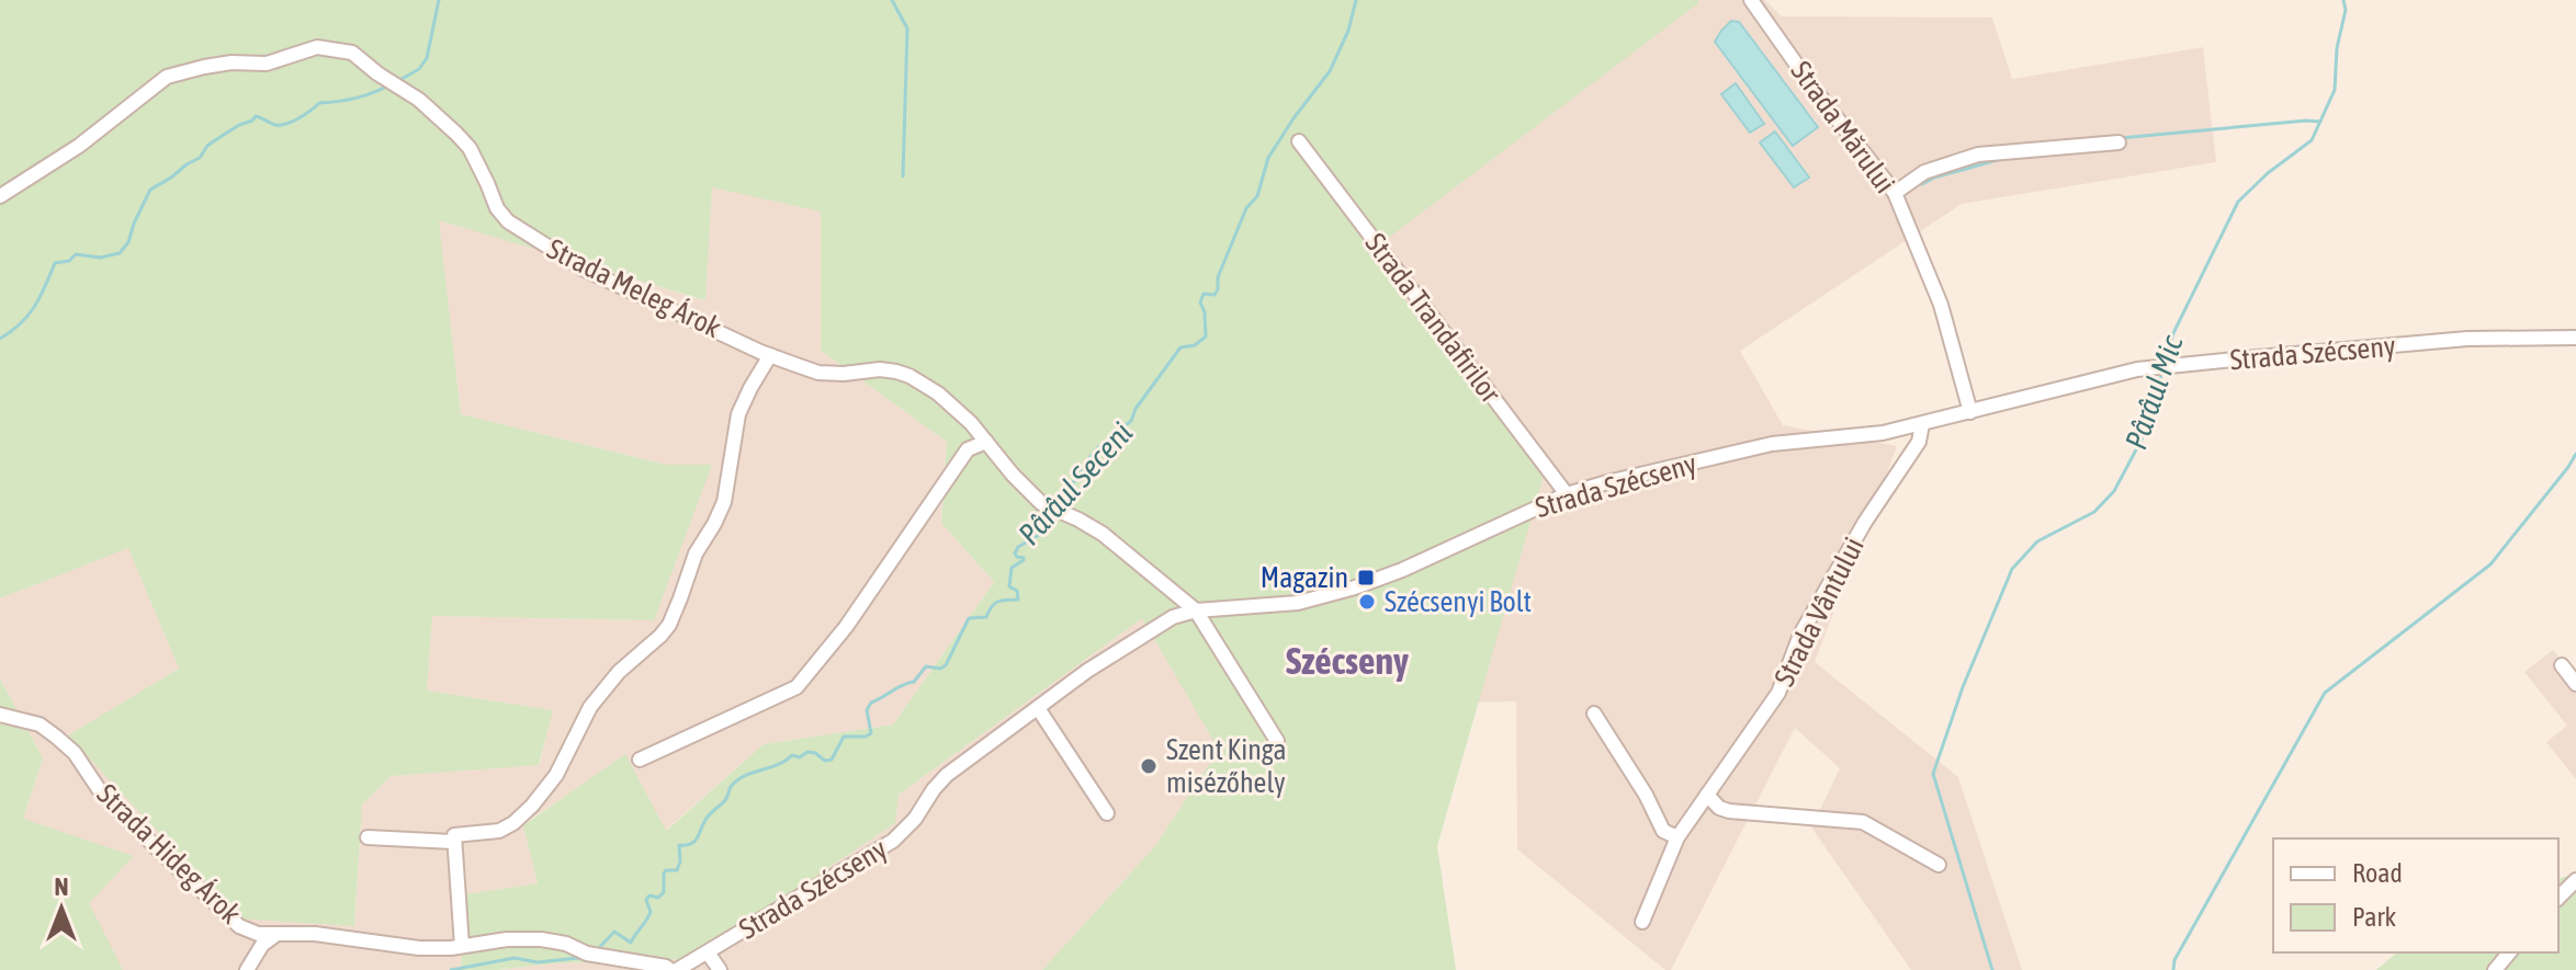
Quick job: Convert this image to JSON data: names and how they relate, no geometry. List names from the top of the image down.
{
  "streets": {
    "street": [
      "Strada Mărului",
      "Strada Meleg Árok",
      "Strada Trandafirilor",
      "Strada Szécseny",
      "Strada Vântului",
      "Strada Hideg Árok"
    ]
  },
  "crossings": [
    ["Strada Mărului", "Strada Szécseny"],
    ["Strada Meleg Árok", "Strada Szécseny"],
    ["Strada Trandafirilor", "Strada Szécseny"],
    ["Strada Szécseny", "Strada Vântului"],
    ["Strada Szécseny", "Strada Hideg Árok"]
  ],
  "districts": ["Szécseny"],
  "water": ["Pârâul Mic", "Pârâul Seceni"],
  "places": {
    "transit": ["Magazin"],
    "other": ["Szécsenyi Bolt", "Szent Kinga misézőhely"]
  },
  "legend": ["Road", "Park"],
  "north": "top"
}
